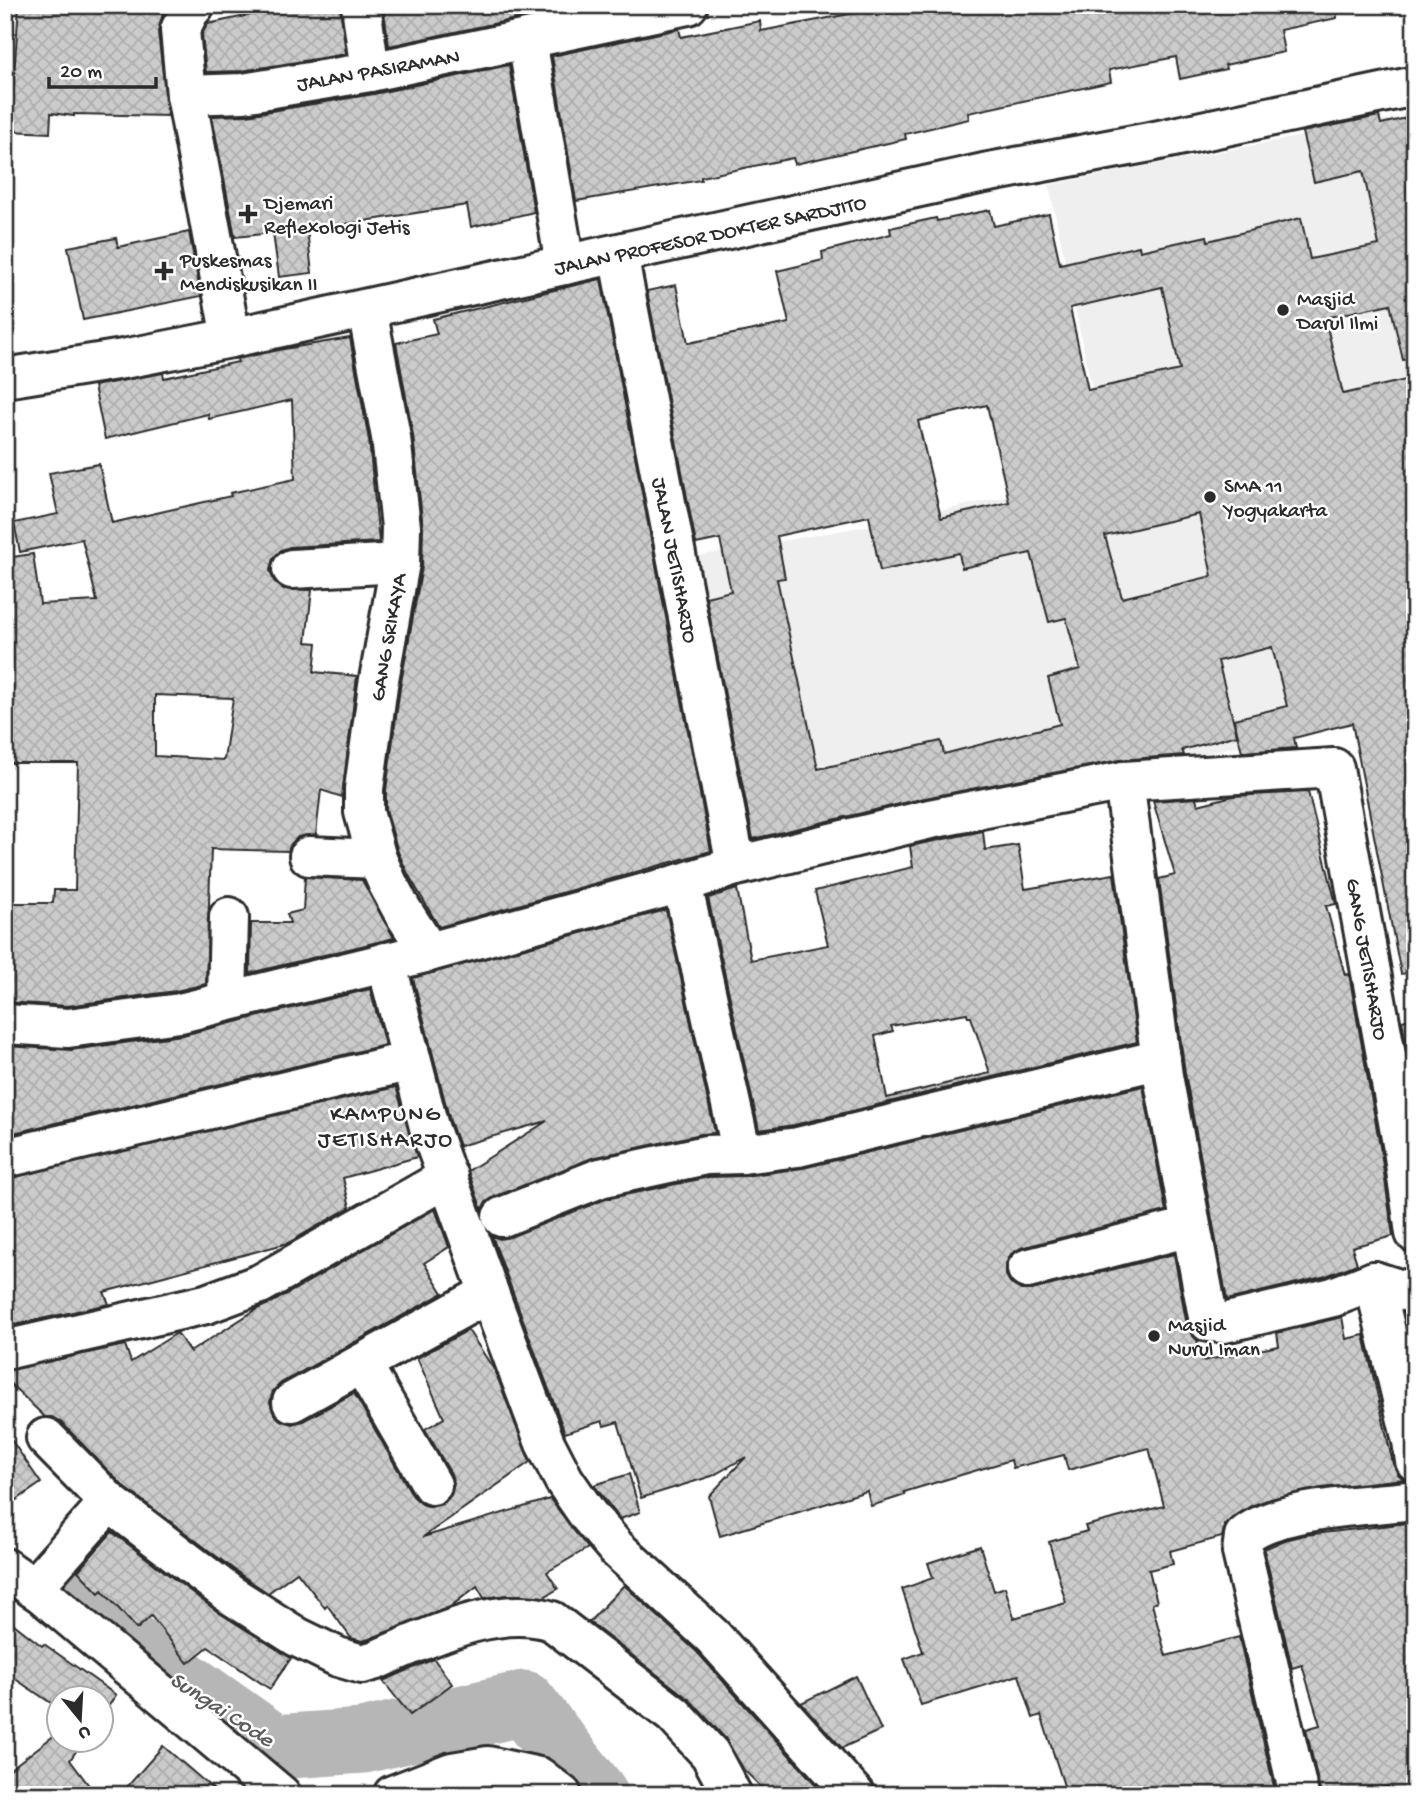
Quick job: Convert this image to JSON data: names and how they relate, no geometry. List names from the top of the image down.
{
  "streets": {
    "street": [
      "JALAN PASIRAMAN",
      "JALAN PROFESOR DOKTER SARDJITO",
      "JALAN JETISHARJO",
      "GANG SRIKAYA",
      "GANG JETISHARJO"
    ]
  },
  "crossings": [
    ["JALAN PROFESOR DOKTER SARDJITO", "JALAN JETISHARJO"],
    ["JALAN PROFESOR DOKTER SARDJITO", "GANG SRIKAYA"]
  ],
  "districts": ["KAMPUNG JETISHARJO"],
  "water": ["Sungai Code"],
  "places": {
    "health": ["Djemari Reflexologi Jetis", "Puskesmas Mendiskusikan II"],
    "other": ["Masjid Darul Ilmi", "SMA 11 Yogyakarta", "Masjid Nurul Iman"]
  },
  "scale_bar": "20 m",
  "north": "bottom"
}
